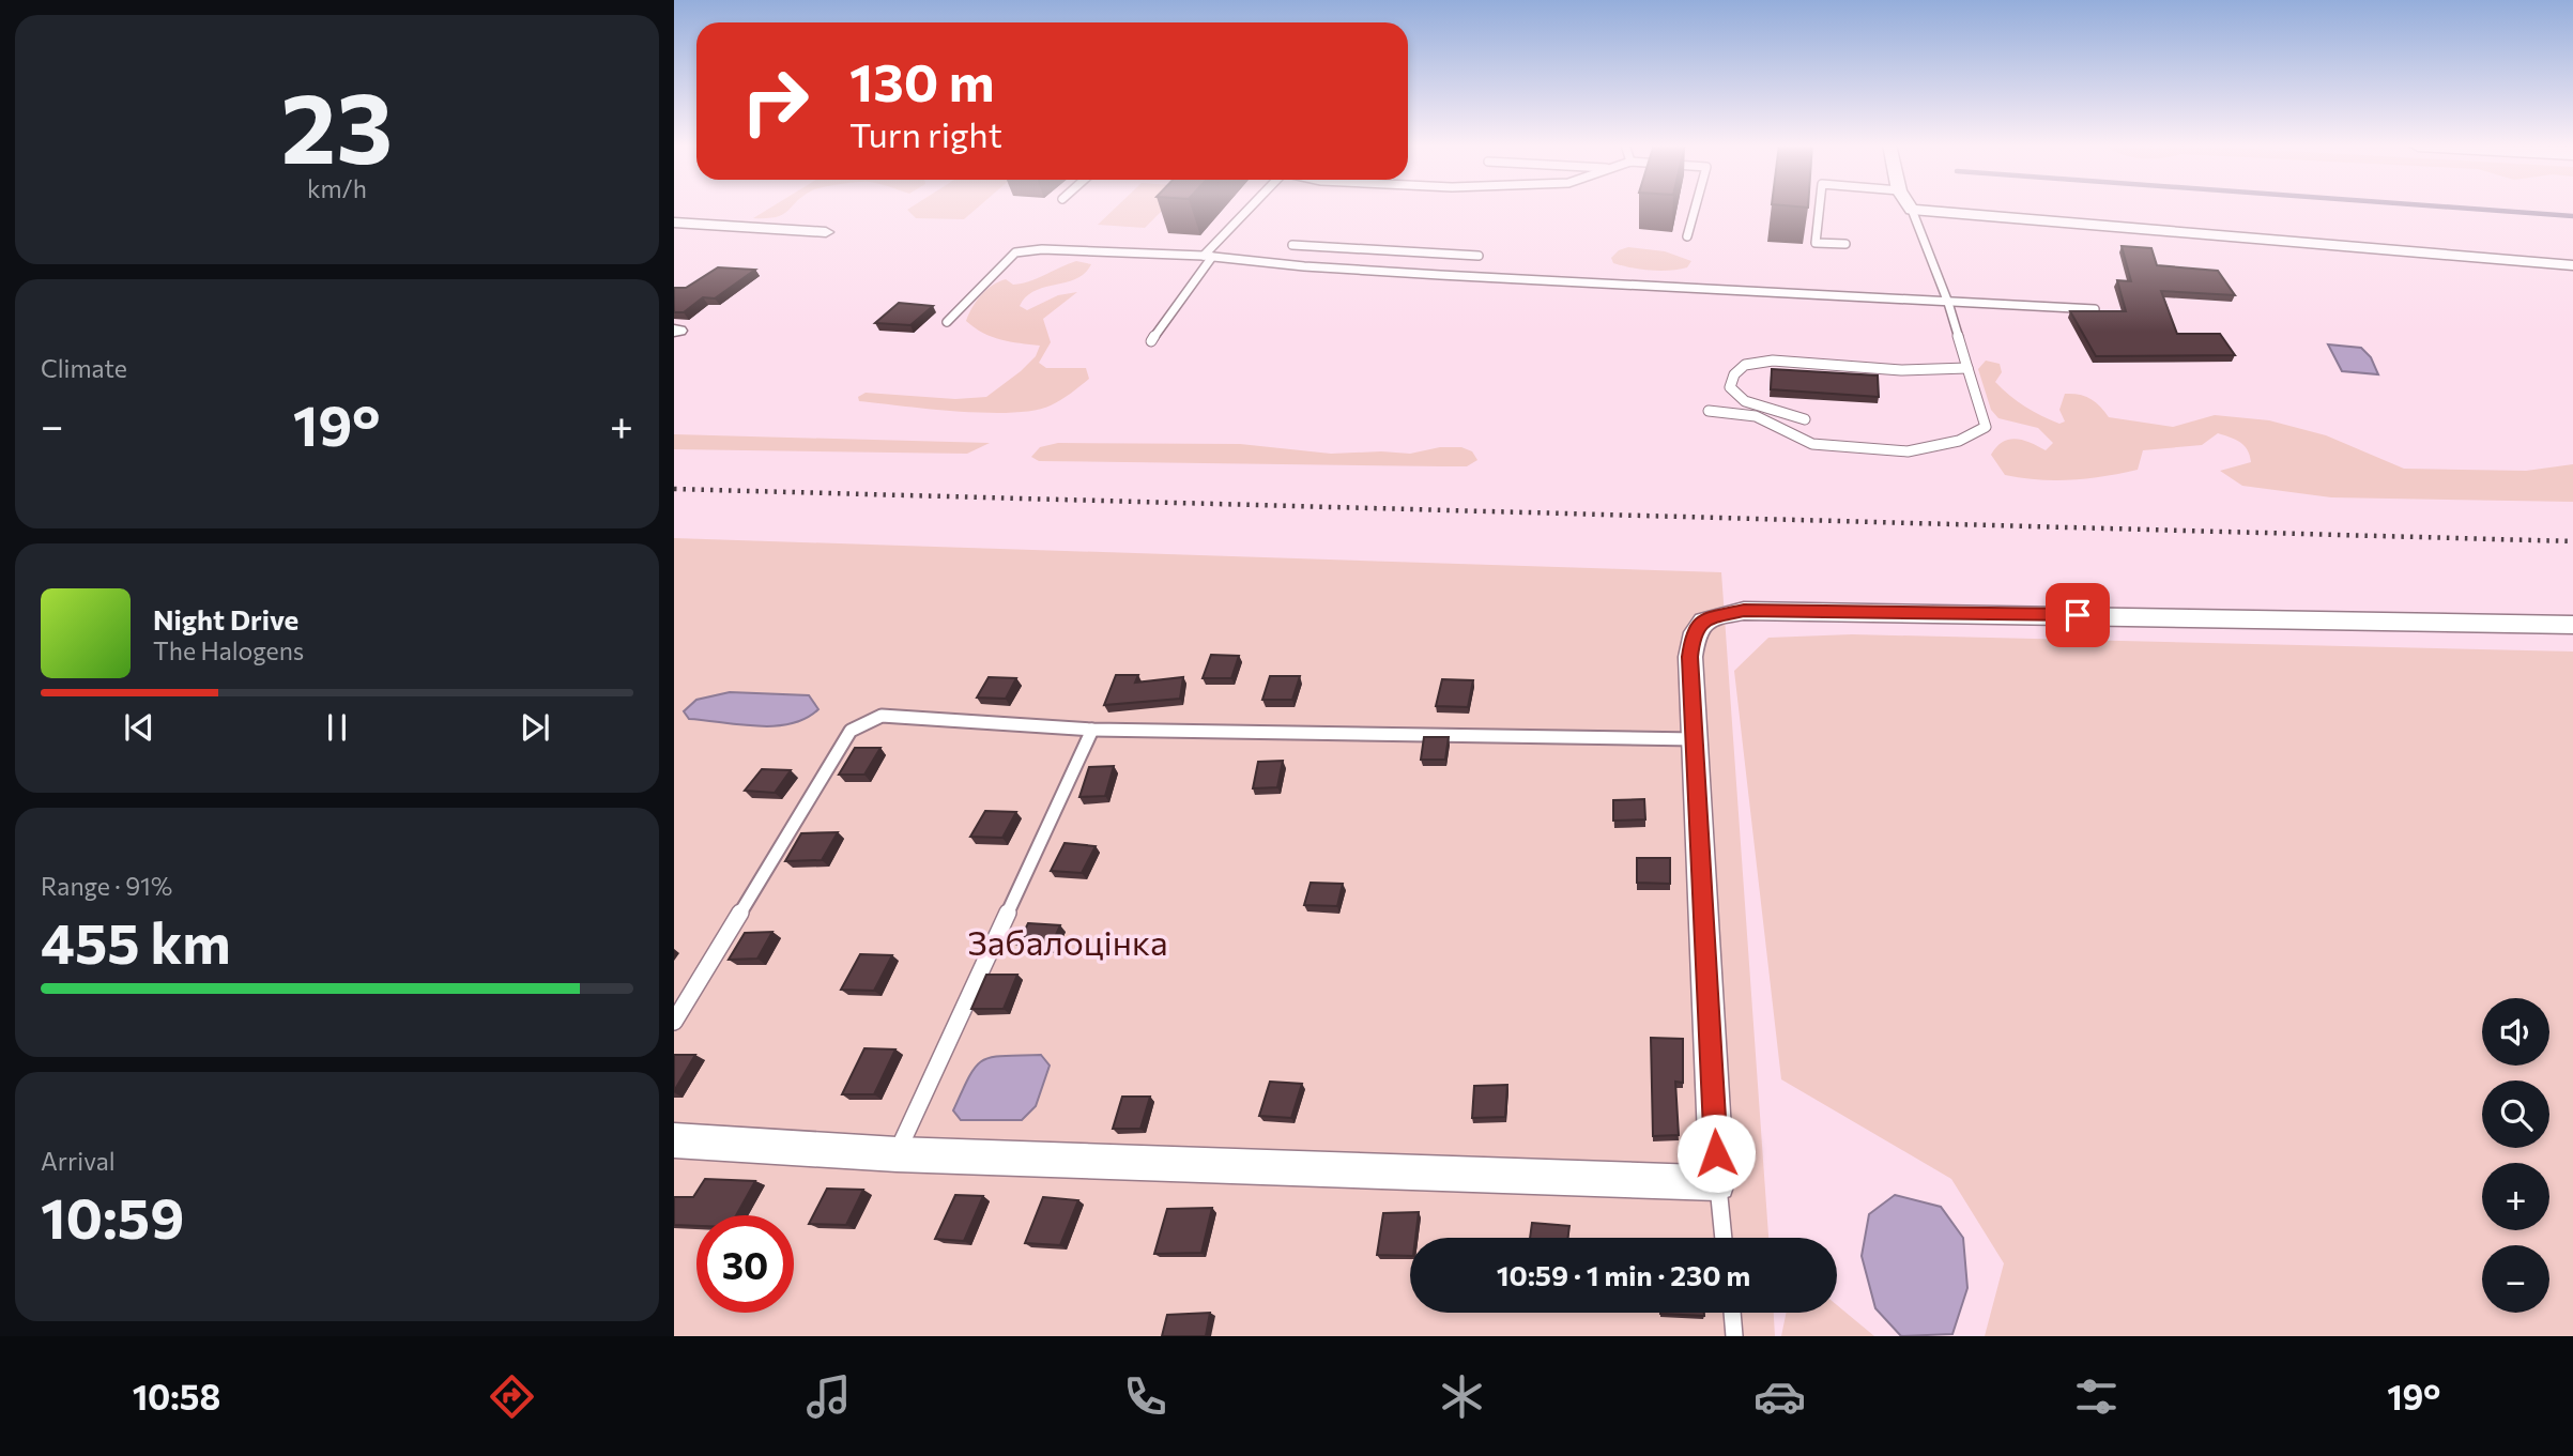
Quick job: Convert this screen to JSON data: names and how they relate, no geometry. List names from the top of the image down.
{
  "parks": ["Забалоцінка"],
  "page": {
    "tile": [
      ["23", "km/h"],
      "Climate",
      ["Range · 91%", "455 km"],
      ["Arrival", "10:59"]
    ],
    "turn": ["130 m", "Turn right"],
    "heat": ["−", "19°", "+"],
    "song": ["Night Drive", "The Halogens"],
    "map_buttons": ["+", "−"],
    "limit": "30",
    "trip": "10:59 · 1 min · 230 m",
    "tabs": ["10:58", "19°"]
  }
}
